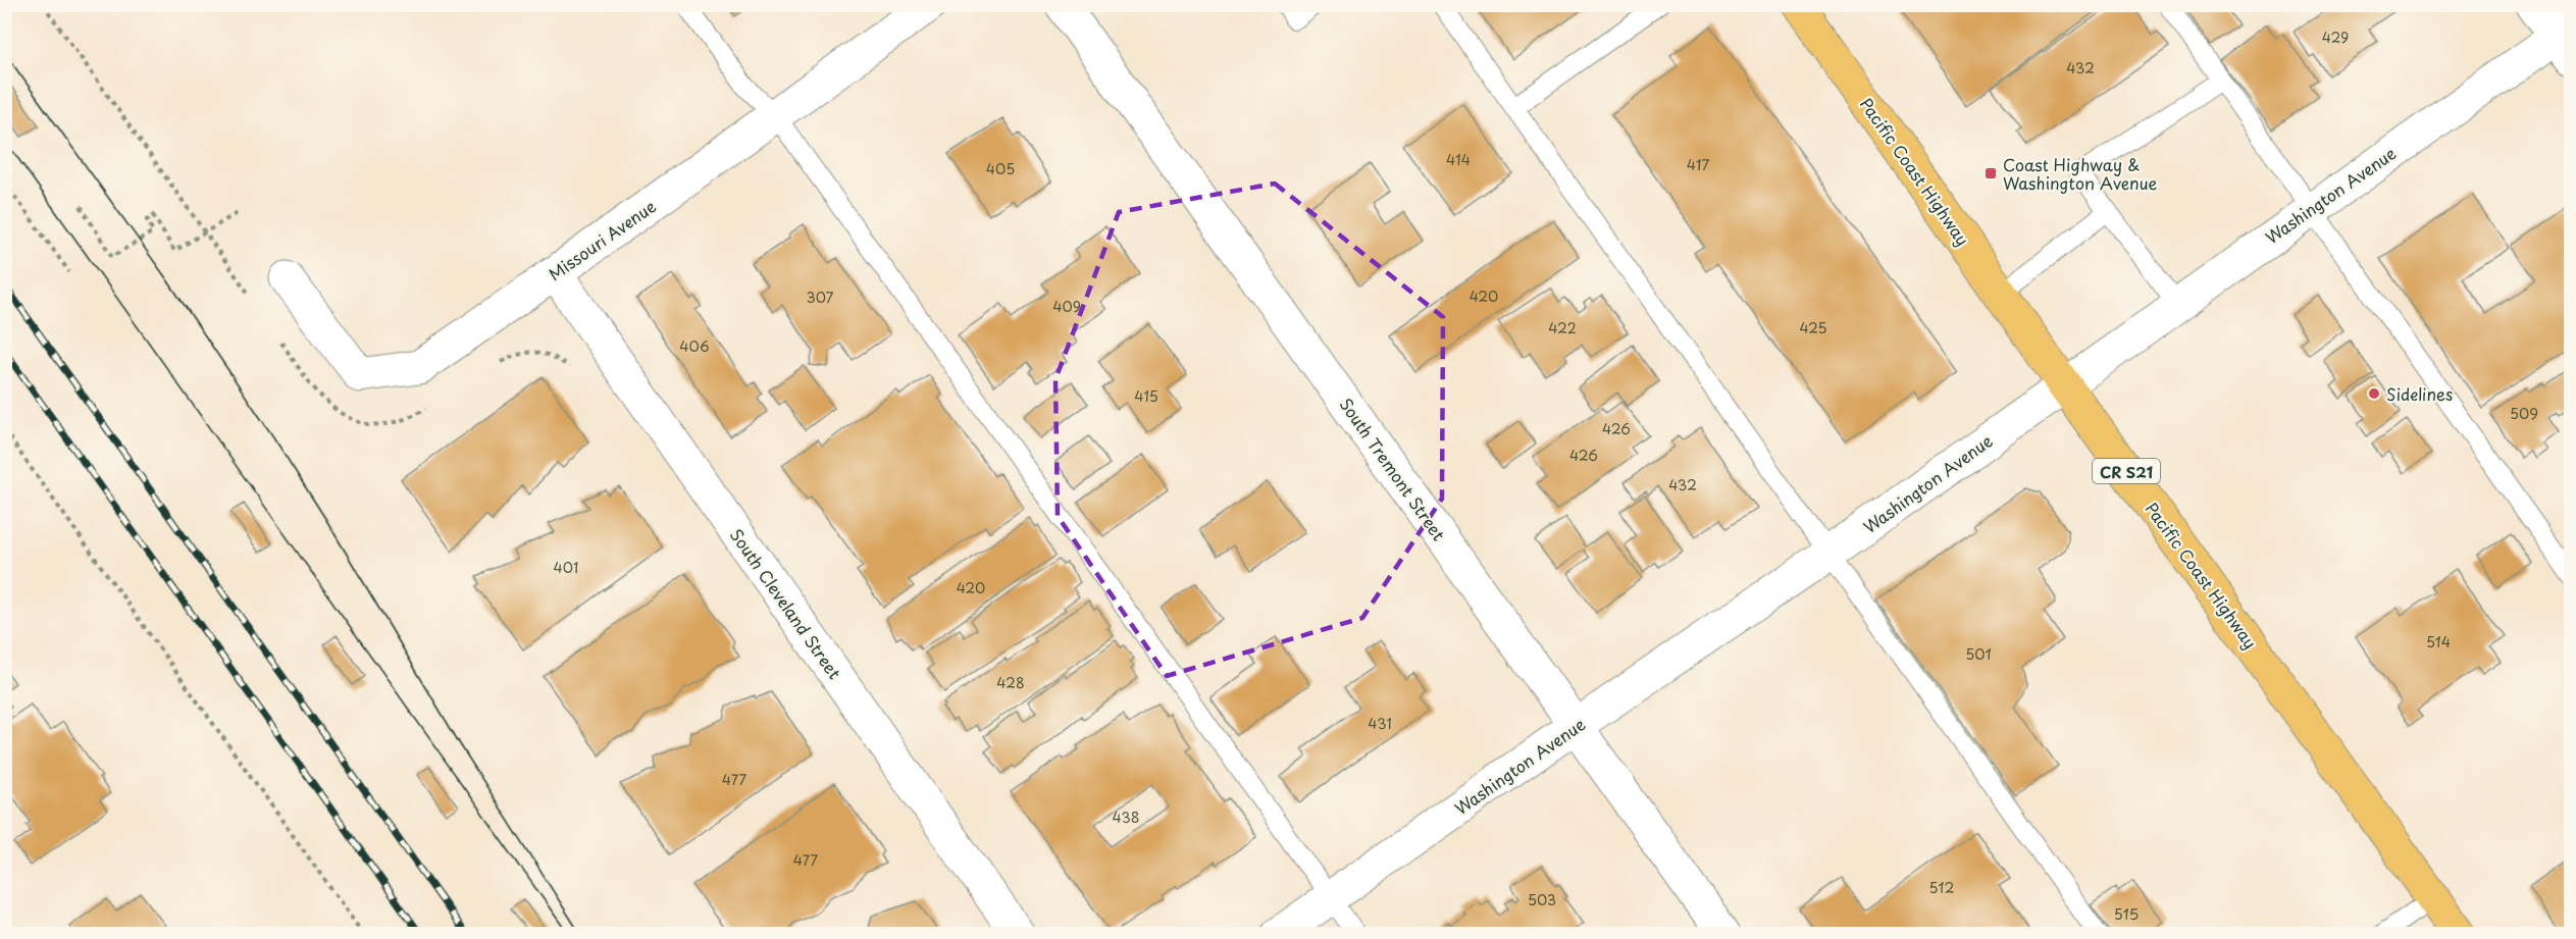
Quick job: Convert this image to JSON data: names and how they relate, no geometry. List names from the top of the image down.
{
  "streets": {
    "main road": ["Pacific Coast Highway", "CR S21"],
    "street": [
      "Washington Avenue",
      "Missouri Avenue",
      "South Tremont Street",
      "South Cleveland Street"
    ]
  },
  "crossings": [
    ["Pacific Coast Highway", "Washington Avenue"],
    ["Washington Avenue", "South Tremont Street"],
    ["Missouri Avenue", "South Cleveland Street"]
  ],
  "places": {
    "transit": ["Coast Highway & Washington Avenue"],
    "other": ["Sidelines"]
  },
  "house_numbers": [
    "429",
    "432",
    "414",
    "417",
    "405",
    "420",
    "307",
    "409",
    "422",
    "425",
    "406",
    "415",
    "509",
    "426",
    "426",
    "432",
    "401",
    "420",
    "514",
    "501",
    "428",
    "431",
    "477",
    "438",
    "477",
    "512",
    "503",
    "515"
  ]
}
